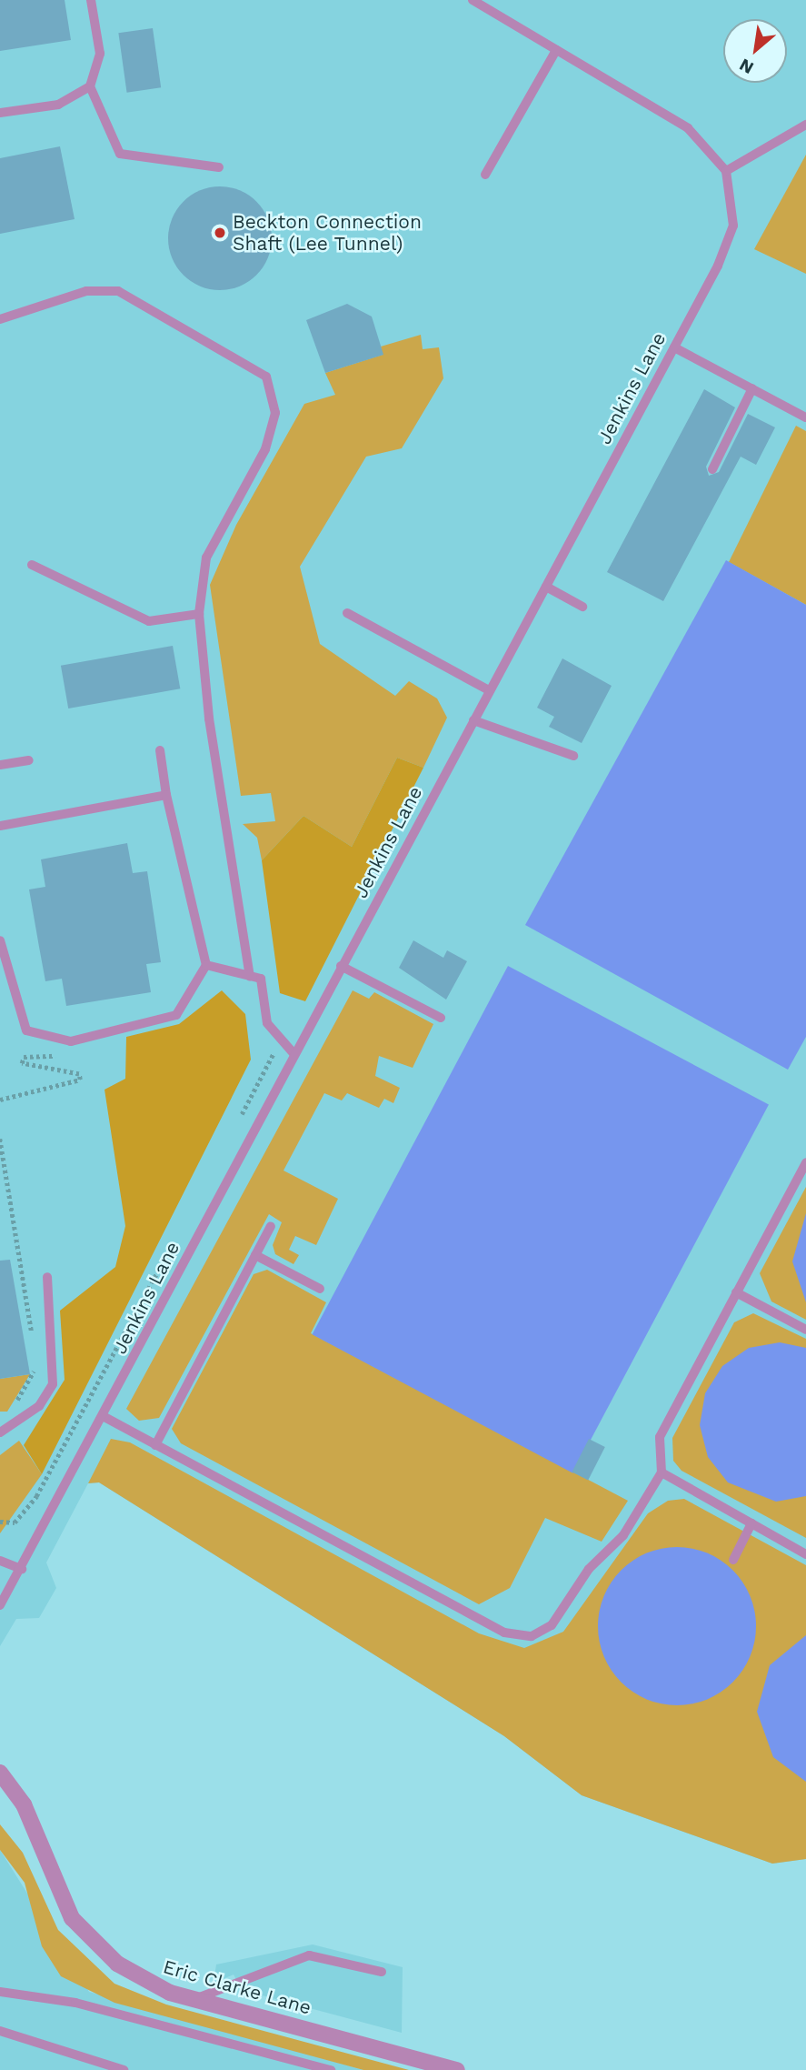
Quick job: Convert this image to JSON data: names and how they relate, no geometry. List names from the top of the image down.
{
  "streets": {
    "street": ["Eric Clarke Lane"],
    "lane": ["Jenkins Lane"]
  },
  "places": ["Beckton Connection Shaft (Lee Tunnel)"],
  "north": "bottom left"
}
